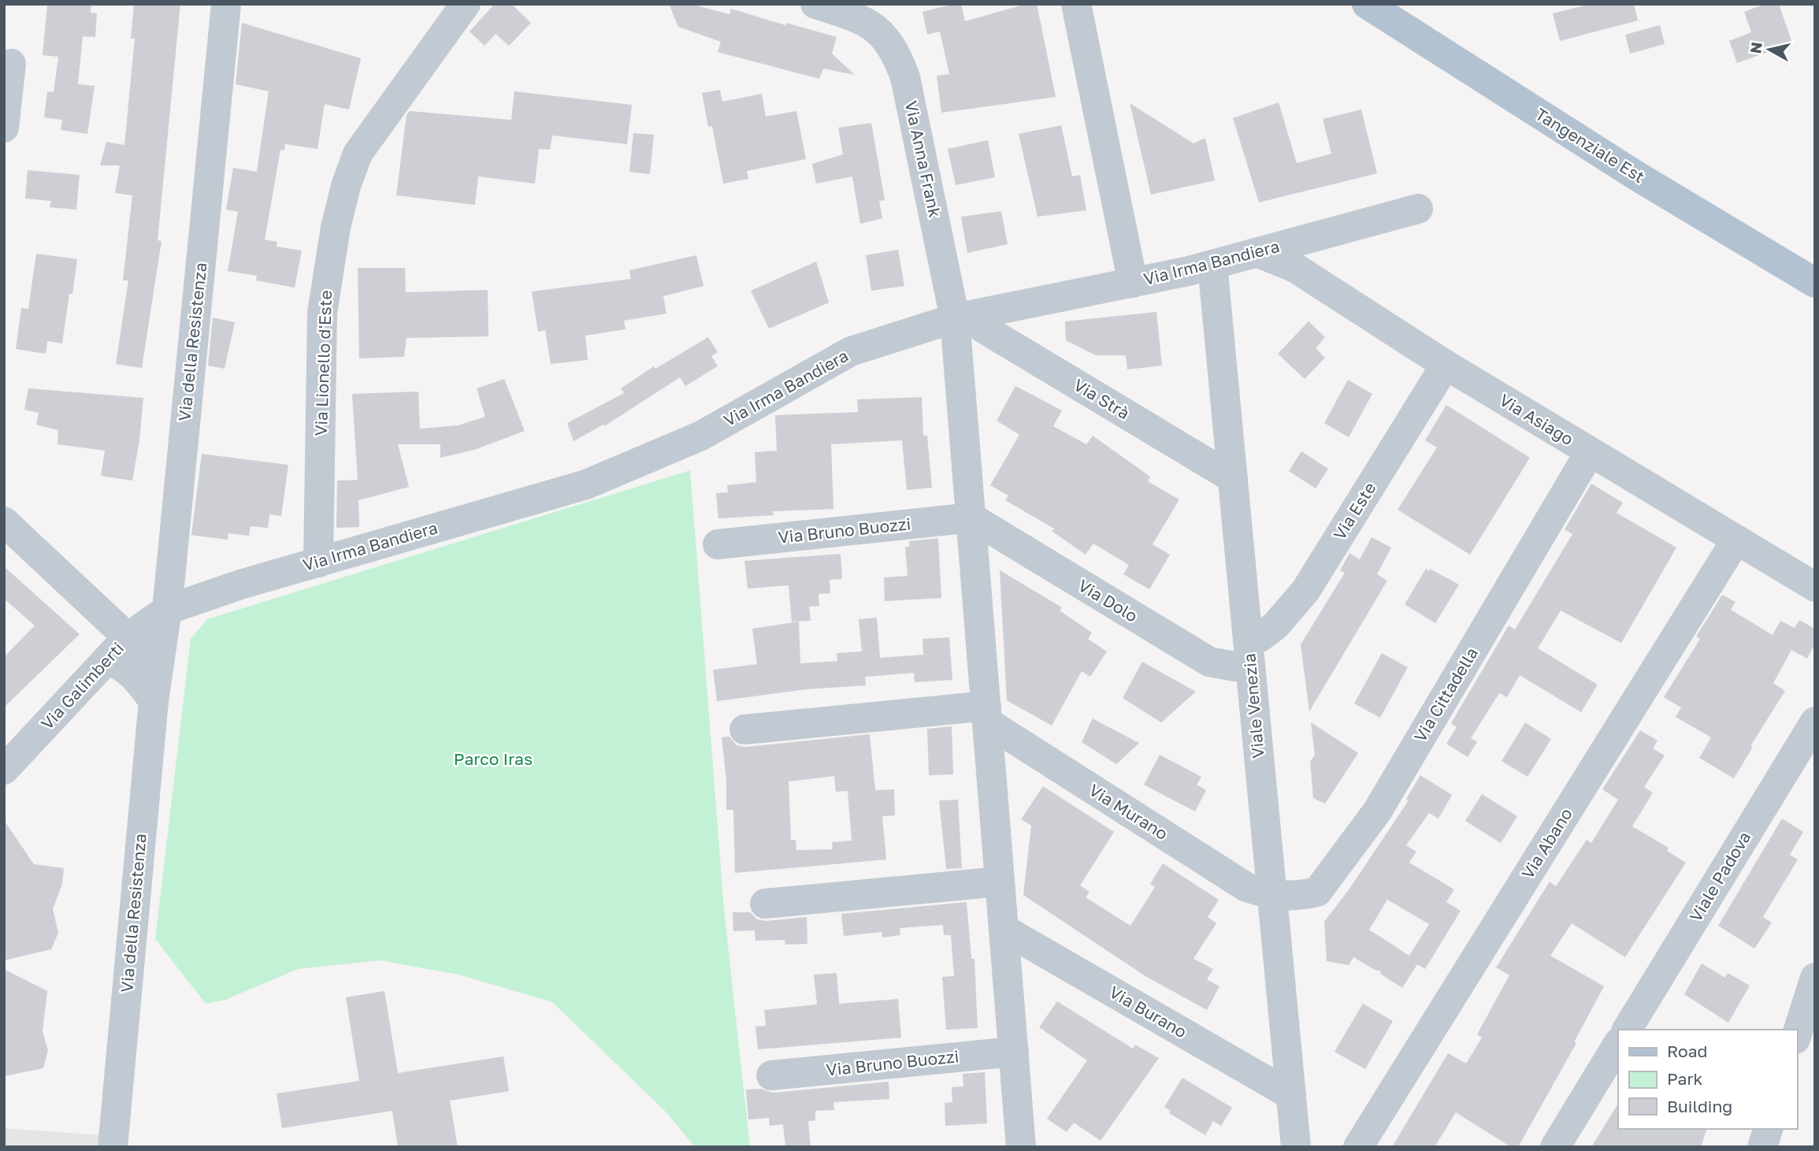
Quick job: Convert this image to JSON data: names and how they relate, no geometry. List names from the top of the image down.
{
  "streets": {
    "main road": ["Tangenziale Est"],
    "street": [
      "Via Anna Frank",
      "Via Irma Bandiera",
      "Via della Resistenza",
      "Via Lionello d'Este",
      "Via Strà",
      "Via Asiago",
      "Via Este",
      "Via Bruno Buozzi",
      "Via Dolo",
      "Via Galimberti",
      "Via Cittadella",
      "Viale Venezia",
      "Via Murano",
      "Via Abano",
      "Viale Padova",
      "Via Burano"
    ]
  },
  "crossings": [
    ["Via Anna Frank", "Via Irma Bandiera"],
    ["Via Anna Frank", "Via Strà"],
    ["Via Irma Bandiera", "Via della Resistenza"],
    ["Via Irma Bandiera", "Via Lionello d'Este"],
    ["Via Irma Bandiera", "Via Strà"],
    ["Via Irma Bandiera", "Via Asiago"],
    ["Via Irma Bandiera", "Via Galimberti"],
    ["Via Irma Bandiera", "Viale Venezia"],
    ["Via della Resistenza", "Via Galimberti"],
    ["Via Strà", "Viale Venezia"],
    ["Via Asiago", "Via Este"],
    ["Via Asiago", "Via Cittadella"],
    ["Via Asiago", "Via Abano"],
    ["Via Este", "Via Dolo"],
    ["Via Este", "Viale Venezia"],
    ["Via Bruno Buozzi", "Via Dolo"],
    ["Via Dolo", "Viale Venezia"],
    ["Via Cittadella", "Viale Venezia"],
    ["Via Cittadella", "Via Murano"],
    ["Viale Venezia", "Via Murano"],
    ["Viale Venezia", "Via Burano"]
  ],
  "parks": ["Parco Iras"],
  "legend": ["Road", "Park", "Building"],
  "north": "left"
}
